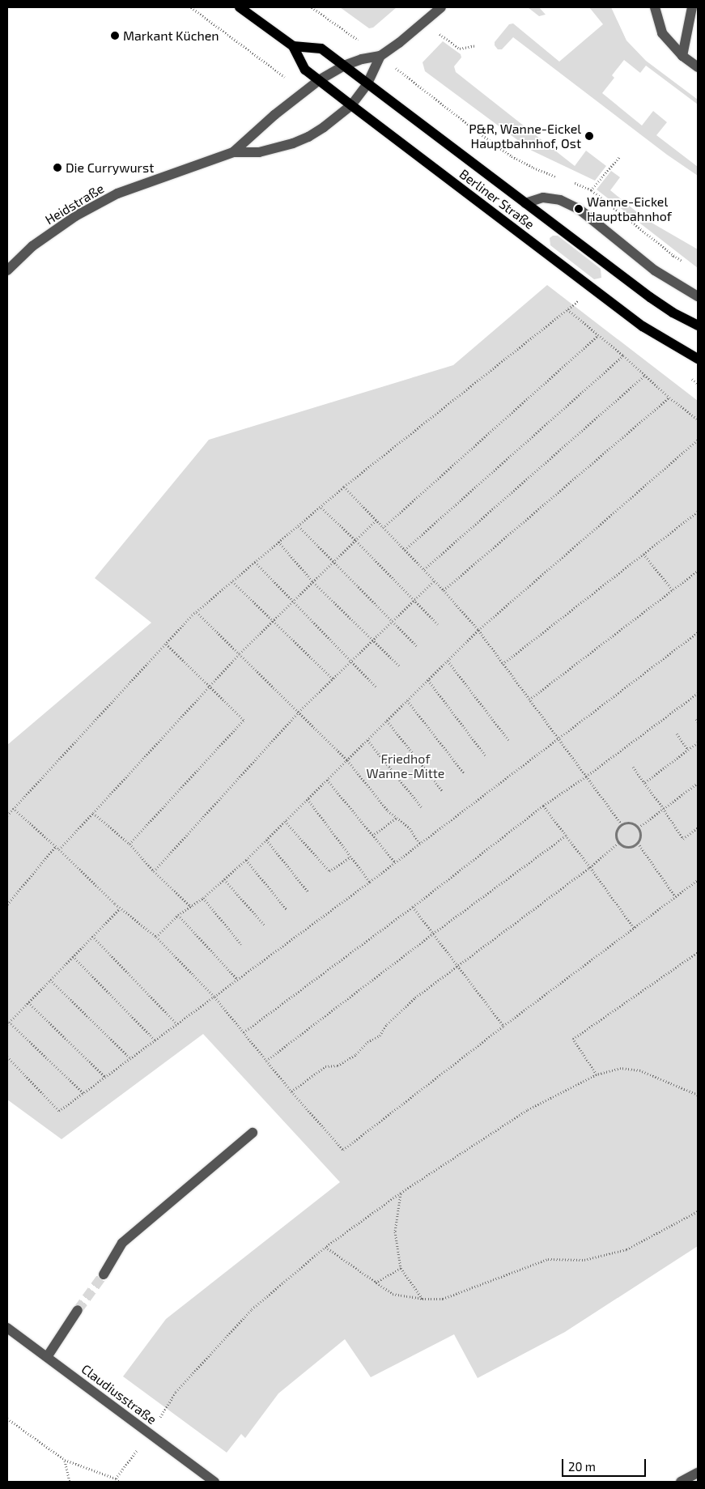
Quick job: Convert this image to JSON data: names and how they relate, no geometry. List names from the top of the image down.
{
  "streets": {
    "main road": ["Berliner Straße"],
    "street": ["Heidstraße", "Claudiusstraße"]
  },
  "crossings": [
    ["Berliner Straße", "Heidstraße"]
  ],
  "parks": ["Friedhof Wanne-Mitte"],
  "places": [
    "Markant Küchen",
    "P&R, Wanne-Eickel Hauptbahnhof, Ost",
    "Die Currywurst",
    "Wanne-Eickel Hauptbahnhof"
  ],
  "scale_bar": "20 m"
}
